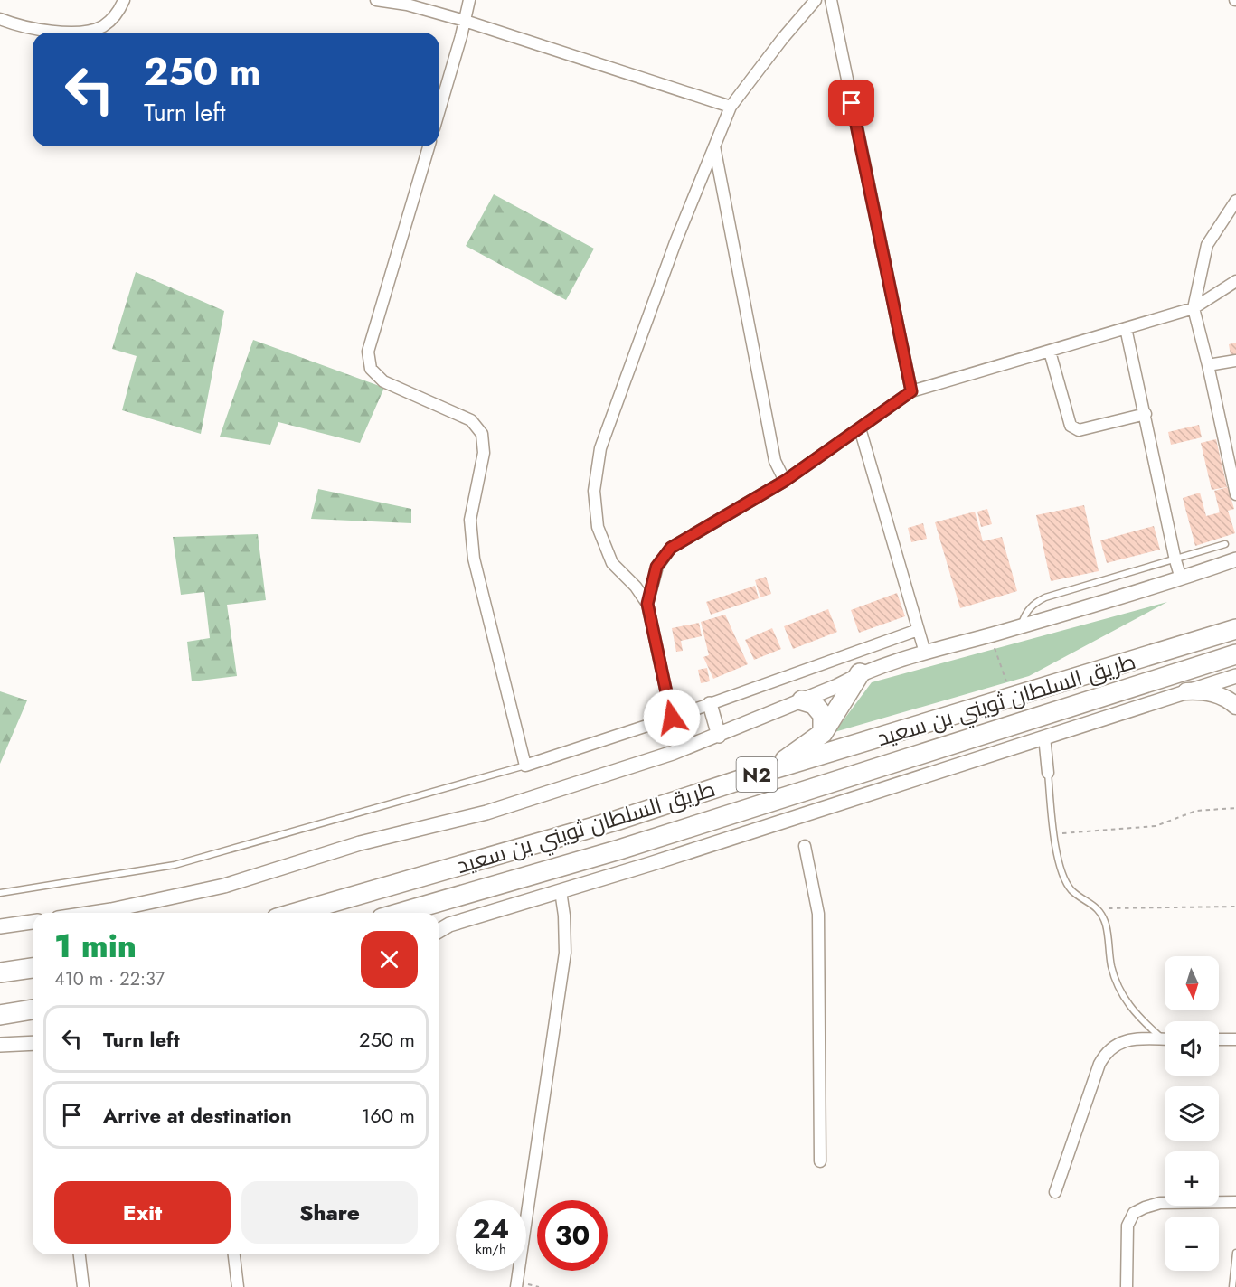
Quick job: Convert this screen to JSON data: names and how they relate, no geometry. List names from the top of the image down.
{
  "streets": {
    "highway": ["طريق السلطان ثويني بن سعيد", "N2"]
  },
  "north": "bottom",
  "page": {
    "turn": ["250 m", "Turn left"],
    "heading": ["1 min", "410 m · 22:37"],
    "map_buttons": ["+", "−"],
    "list": [
      {
        "name": "Turn left",
        "value": "250 m"
      },
      {
        "name": "Arrive at destination",
        "value": "160 m"
      }
    ],
    "buttons": ["Exit", "Share"],
    "speed": "24 km/h",
    "limit": "30"
  }
}
